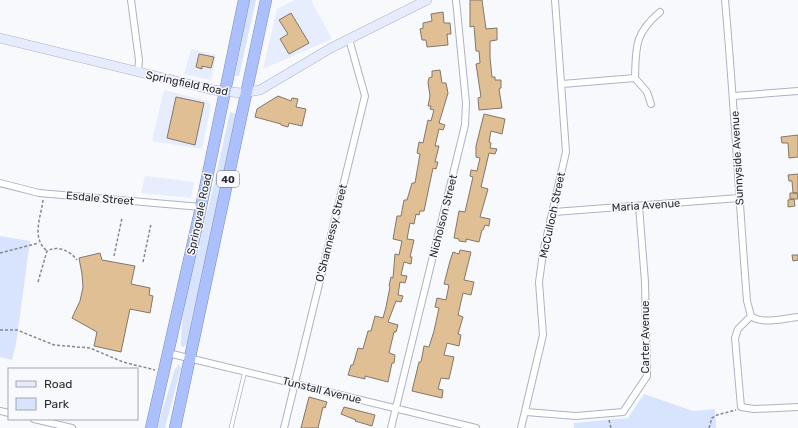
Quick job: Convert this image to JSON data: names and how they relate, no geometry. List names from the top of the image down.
{
  "streets": {
    "highway": ["40", "Springvale Road"],
    "main road": ["Springfield Road"],
    "street": [
      "Sunnyside Avenue",
      "Esdale Street",
      "Maria Avenue",
      "McCulloch Street",
      "Nicholson Street",
      "O'Shannessy Street",
      "Carter Avenue",
      "Tunstall Avenue"
    ]
  },
  "crossings": [
    ["Springfield Road", "Springvale Road"],
    ["Springfield Road", "O'Shannessy Street"],
    ["Sunnyside Avenue", "Maria Avenue"],
    ["Esdale Street", "Springvale Road"],
    ["Maria Avenue", "McCulloch Street"],
    ["Maria Avenue", "Carter Avenue"],
    ["Springvale Road", "Tunstall Avenue"],
    ["McCulloch Street", "Carter Avenue"],
    ["Nicholson Street", "Tunstall Avenue"],
    ["O'Shannessy Street", "Tunstall Avenue"]
  ],
  "legend": ["Road", "Park"]
}
